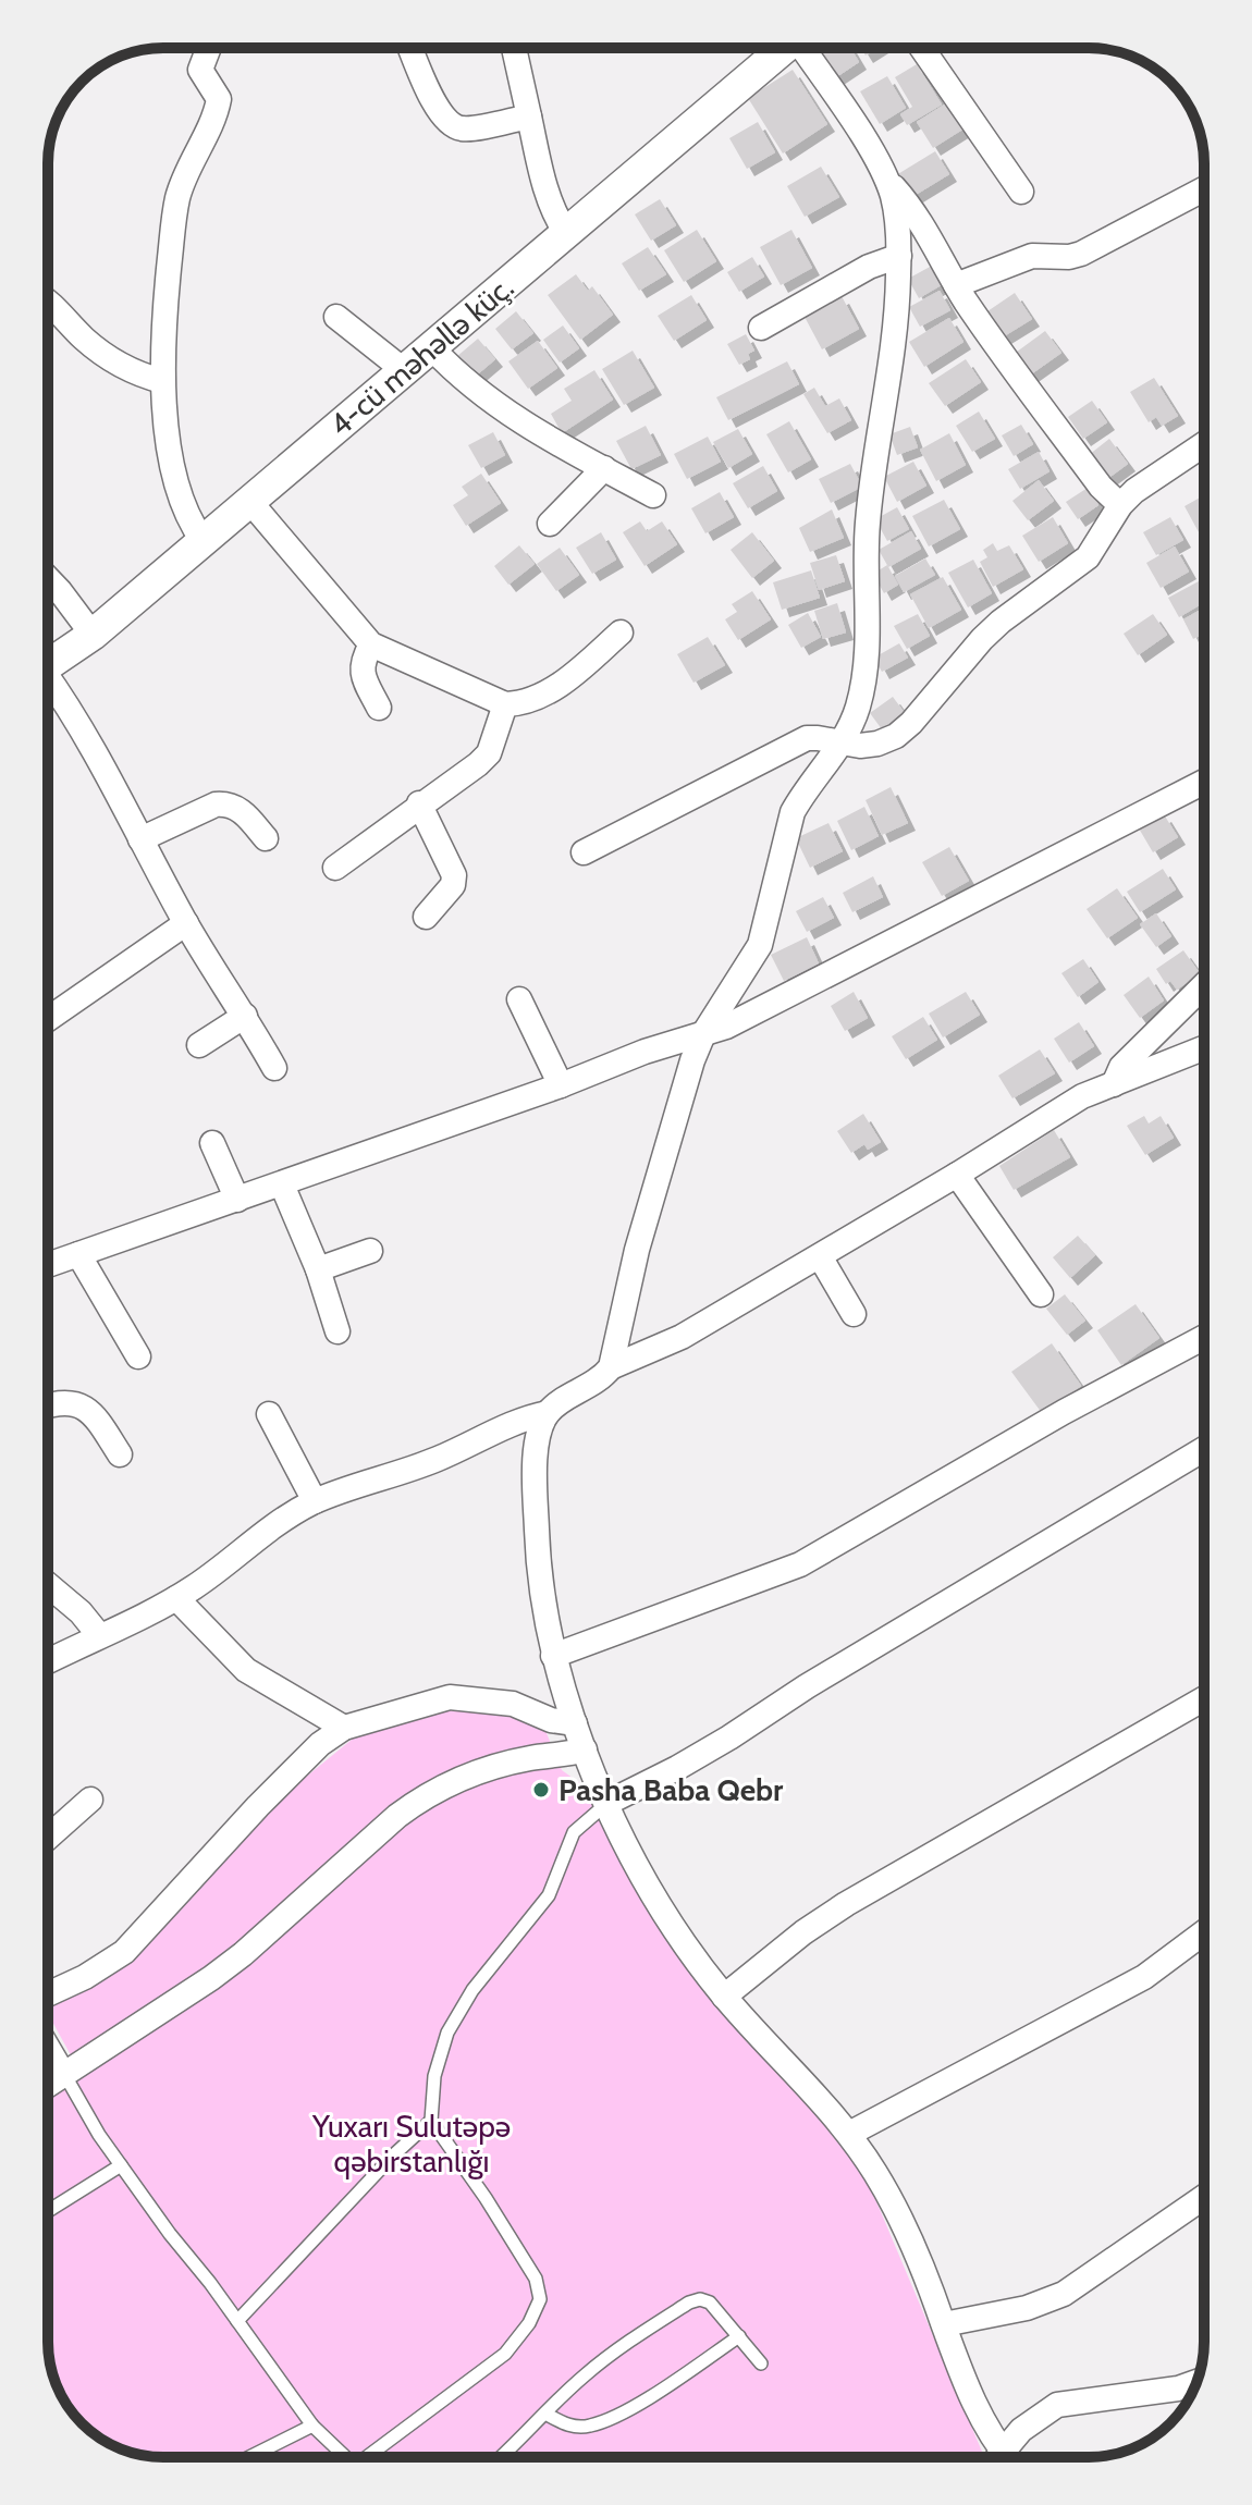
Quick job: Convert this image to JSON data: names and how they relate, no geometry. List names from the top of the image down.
{
  "streets": {
    "street": ["4-cü məhəllə küç."]
  },
  "parks": ["Yuxarı Sulutəpə qəbirstanlığı"],
  "places": ["Pasha Baba Qebr"]
}
